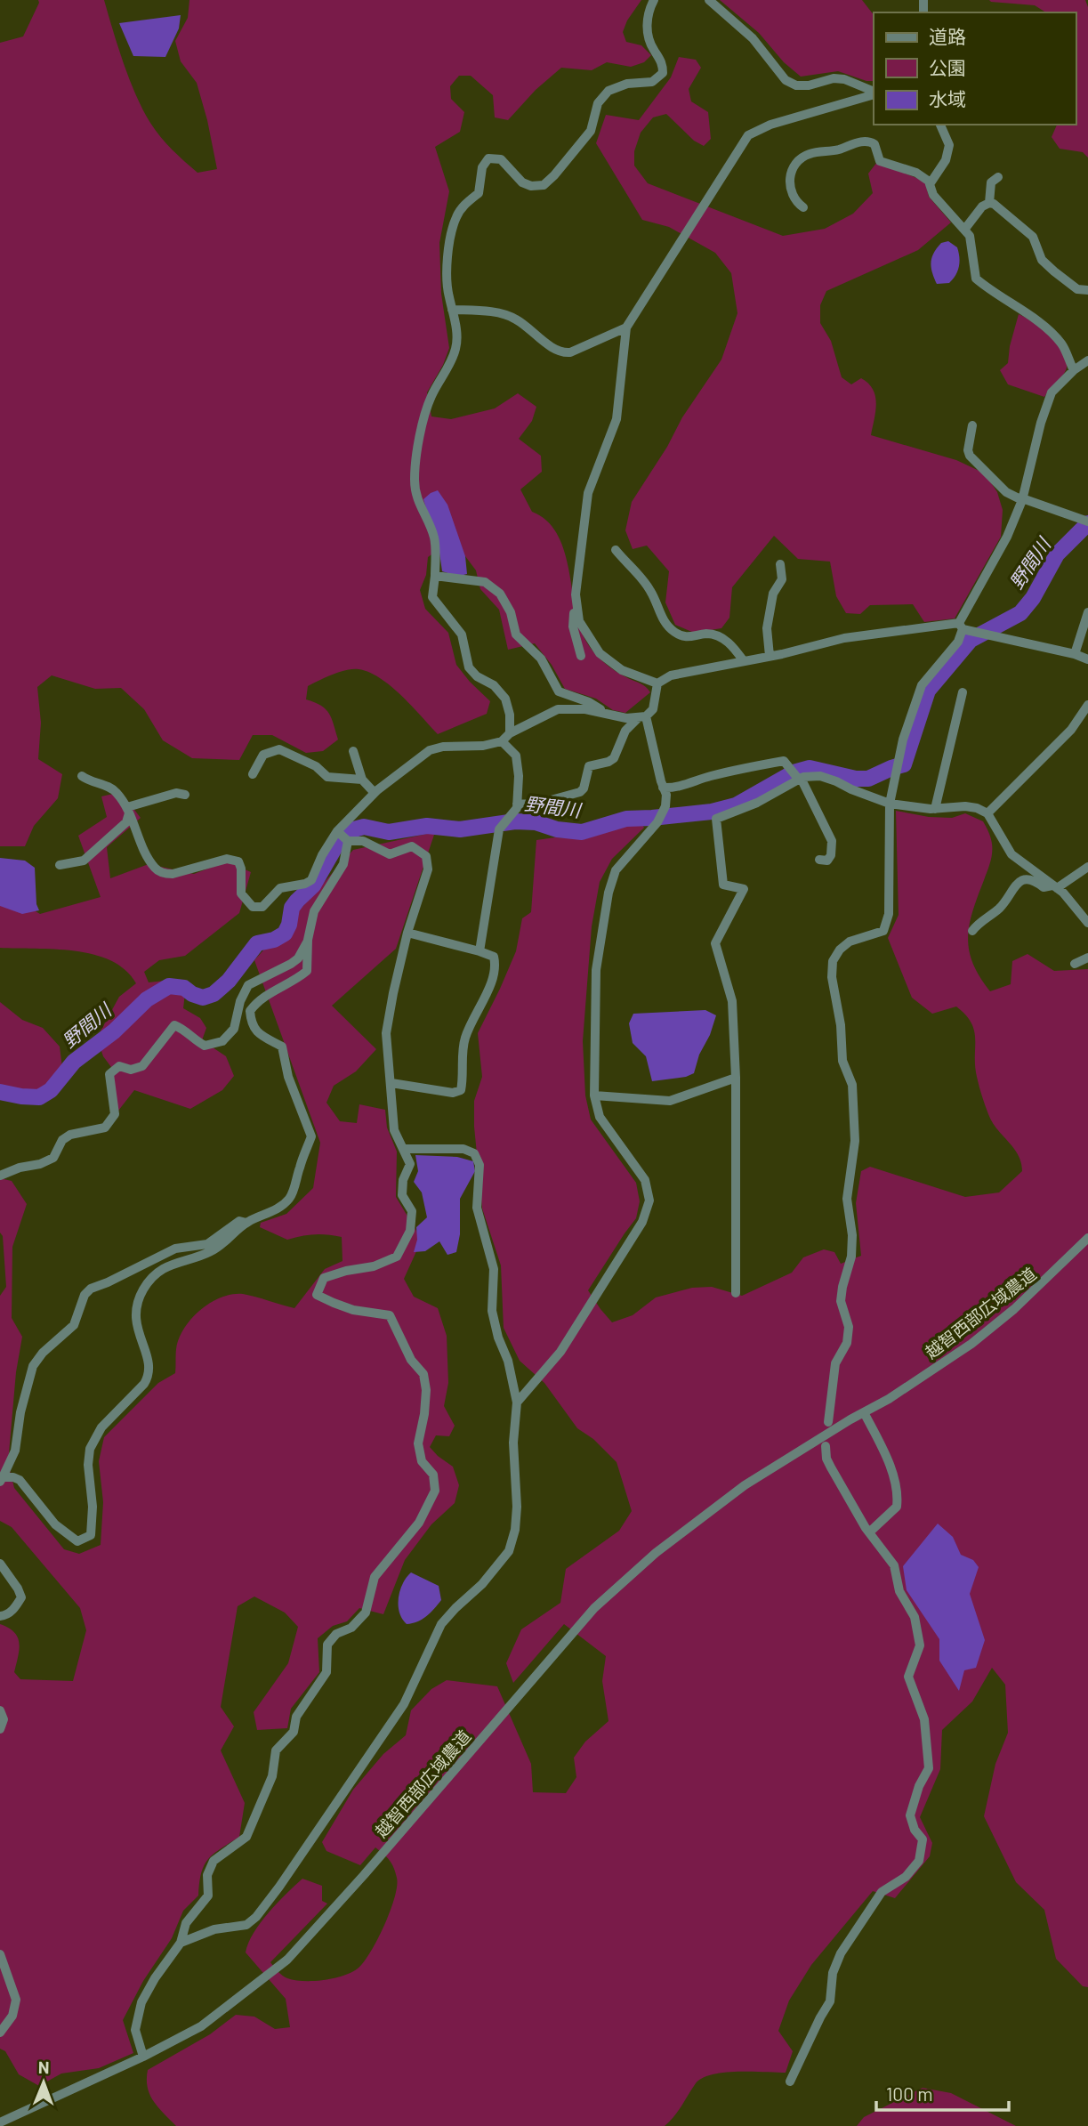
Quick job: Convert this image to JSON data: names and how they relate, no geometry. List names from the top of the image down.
{
  "streets": {
    "street": ["越智西部広域農道"]
  },
  "water": ["野間川"],
  "legend": ["道路", "公園", "水域"],
  "scale_bar": "100 m",
  "north": "top"
}
